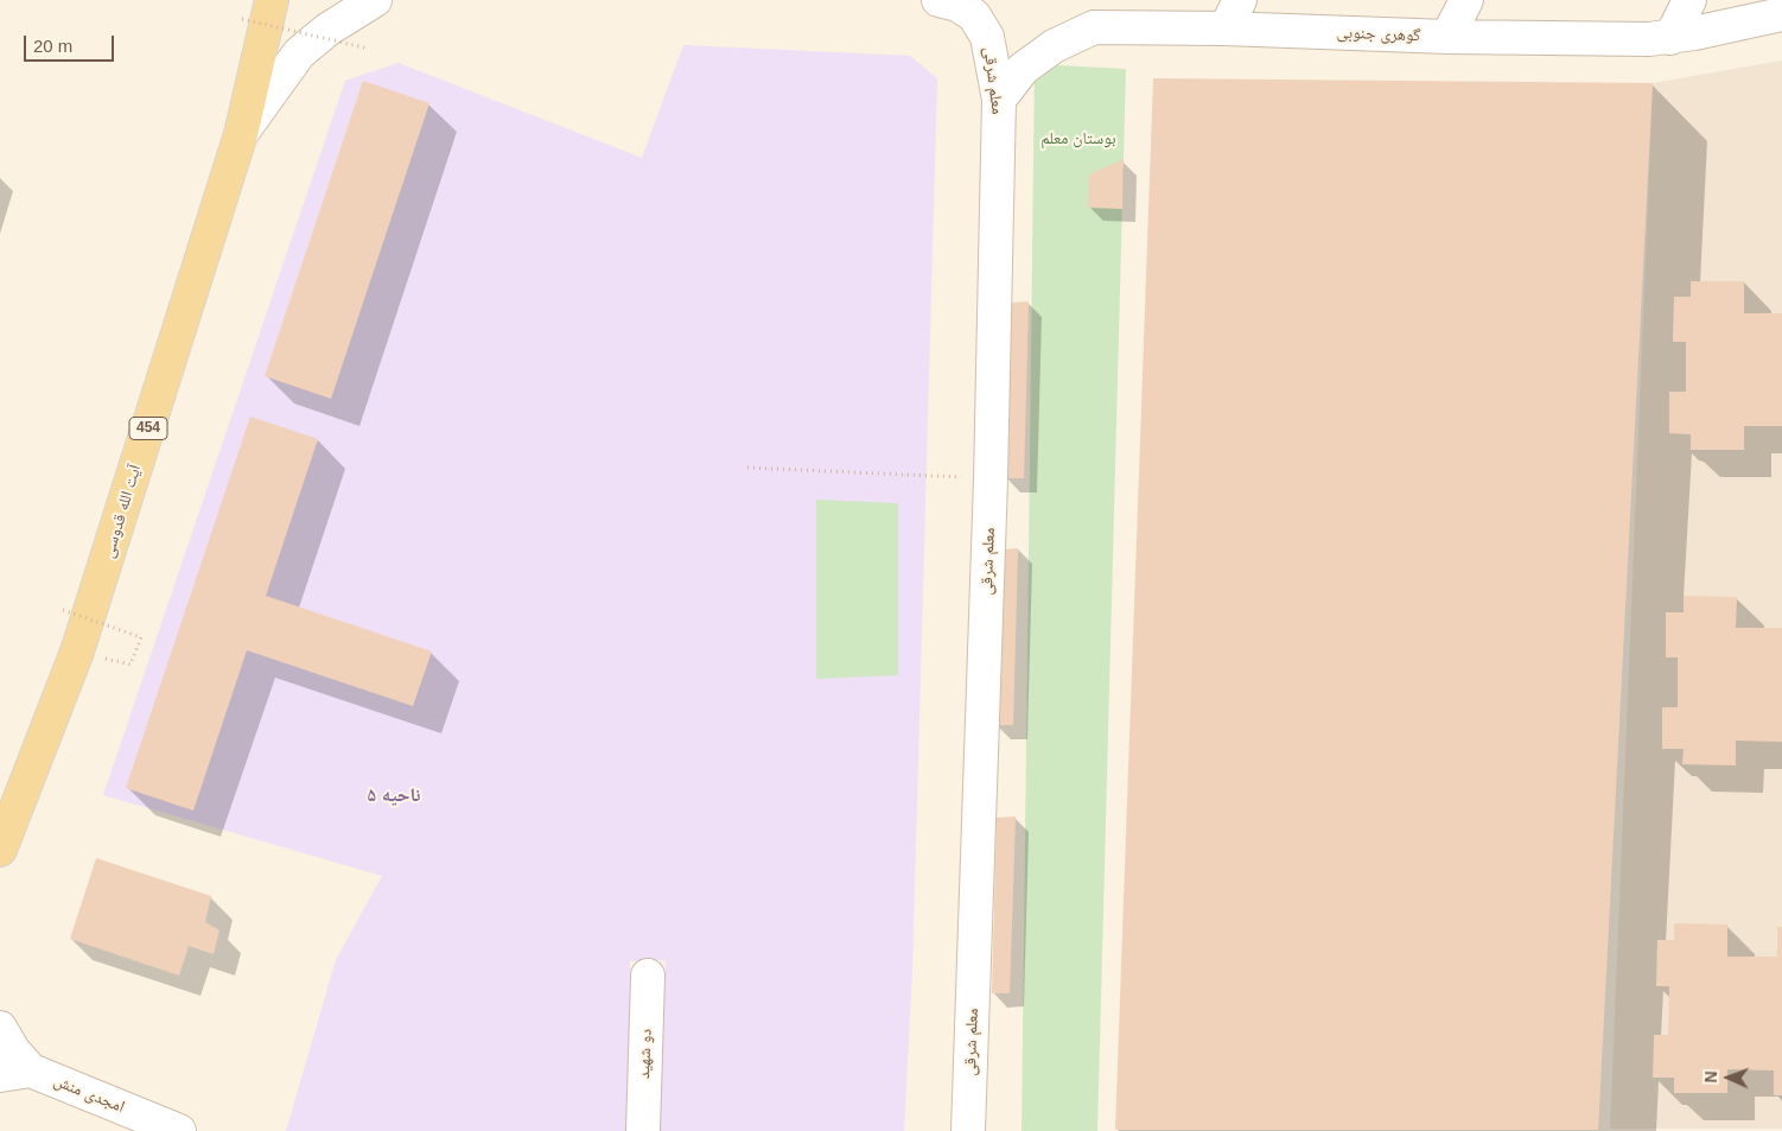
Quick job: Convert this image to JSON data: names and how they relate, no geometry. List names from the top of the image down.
{
  "streets": {
    "main road": [
      "گوهری جنوبی",
      "معلم شرقی",
      "454",
      "آیت الله قدوسی",
      "دو شهید",
      "امجدی منش"
    ]
  },
  "crossings": [
    ["گوهری جنوبی", "معلم شرقی"]
  ],
  "districts": ["ناحیه ۵"],
  "parks": ["بوستان معلم"],
  "scale_bar": "20 m",
  "north": "left"
}
